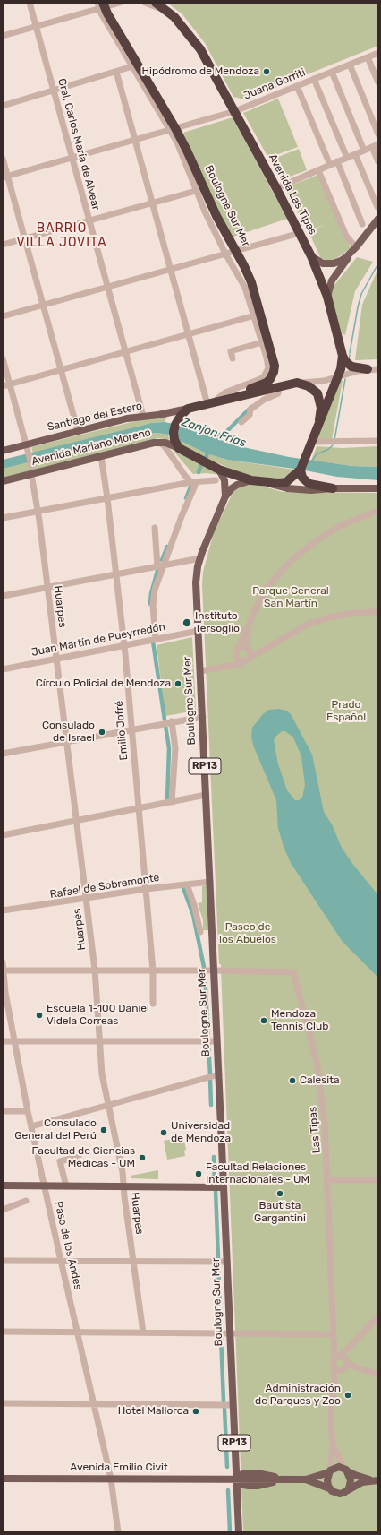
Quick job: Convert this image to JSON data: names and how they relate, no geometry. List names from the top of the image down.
{
  "streets": {
    "highway": [
      "Avenida Las Tipas",
      "Boulogne Sur Mer",
      "Santiago del Estero",
      "Avenida Mariano Moreno"
    ],
    "main road": ["RP13", "Avenida Emilio Civit"],
    "street": [
      "Juana Gorriti",
      "Gral. Carlos María de Alvear",
      "Huarpes",
      "Juan Martín de Pueyrredón",
      "Emilio Jofré",
      "Rafael de Sobremonte",
      "Las Tipas",
      "Paso de los Andes"
    ]
  },
  "crossings": [
    ["Juana Gorriti", "Gral. Carlos María de Alvear"],
    ["Juana Gorriti", "Avenida Las Tipas"],
    ["Juana Gorriti", "Boulogne Sur Mer"],
    ["Gral. Carlos María de Alvear", "Santiago del Estero"],
    ["Avenida Las Tipas", "Santiago del Estero"],
    ["Avenida Las Tipas", "Avenida Mariano Moreno"],
    ["Boulogne Sur Mer", "Santiago del Estero"],
    ["Boulogne Sur Mer", "Avenida Mariano Moreno"],
    ["Boulogne Sur Mer", "Juan Martín de Pueyrredón"],
    ["Boulogne Sur Mer", "Rafael de Sobremonte"],
    ["Boulogne Sur Mer", "Las Tipas"],
    ["Boulogne Sur Mer", "Avenida Emilio Civit"],
    ["Santiago del Estero", "Huarpes"],
    ["Avenida Mariano Moreno", "Huarpes"],
    ["Avenida Mariano Moreno", "Emilio Jofré"],
    ["Huarpes", "Juan Martín de Pueyrredón"],
    ["Huarpes", "Rafael de Sobremonte"],
    ["Juan Martín de Pueyrredón", "Emilio Jofré"],
    ["Emilio Jofré", "Rafael de Sobremonte"],
    ["Paso de los Andes", "Avenida Emilio Civit"]
  ],
  "districts": ["BARRIO VILLA JOVITA"],
  "water": ["Zanjón Frías"],
  "parks": ["Parque General San Martín", "Prado Español", "Paseo de los Abuelos"],
  "places": [
    "Hipódromo de Mendoza",
    "Instituto Tersoglio",
    "Círculo Policial de Mendoza",
    "Consulado de Israel",
    "Escuela 1-100 Daniel Videla Correas",
    "Mendoza Tennis Club",
    "Calesita",
    "Consulado General del Perú",
    "Universidad de Mendoza",
    "Facultad de Ciencias Médicas - UM",
    "Facultad Relaciones Internacionales - UM",
    "Bautista Gargantini",
    "Administración de Parques y Zoo",
    "Hotel Mallorca"
  ]
}
